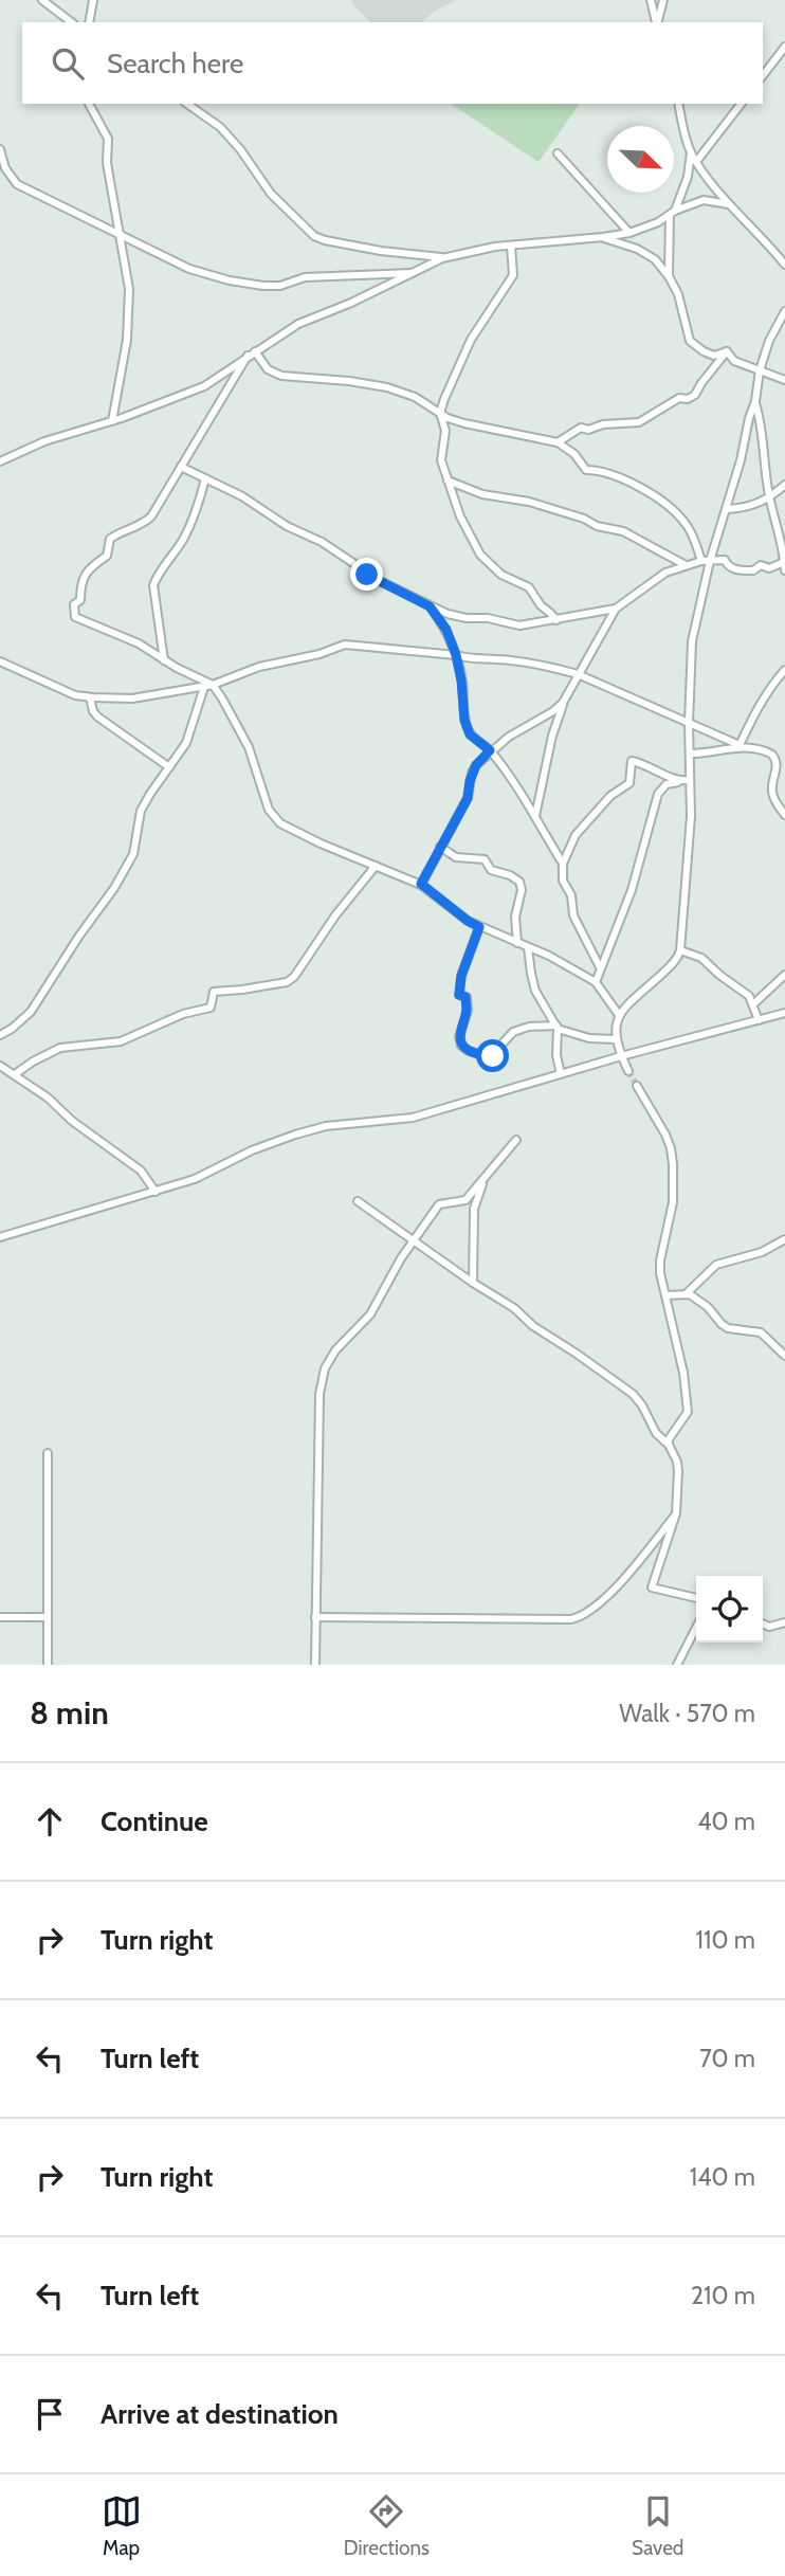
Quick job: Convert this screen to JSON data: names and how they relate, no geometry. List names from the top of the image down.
{
  "north": "bottom right",
  "page": {
    "search": "Search here",
    "heading": ["8 min", "Walk · 570 m"],
    "list": [
      ["Continue", "40 m"],
      ["Turn right", "110 m"],
      ["Turn left", "70 m"],
      ["Turn right", "140 m"],
      ["Turn left", "210 m"],
      "Arrive at destination"
    ],
    "nav": ["Map", "Directions", "Saved"]
  }
}
